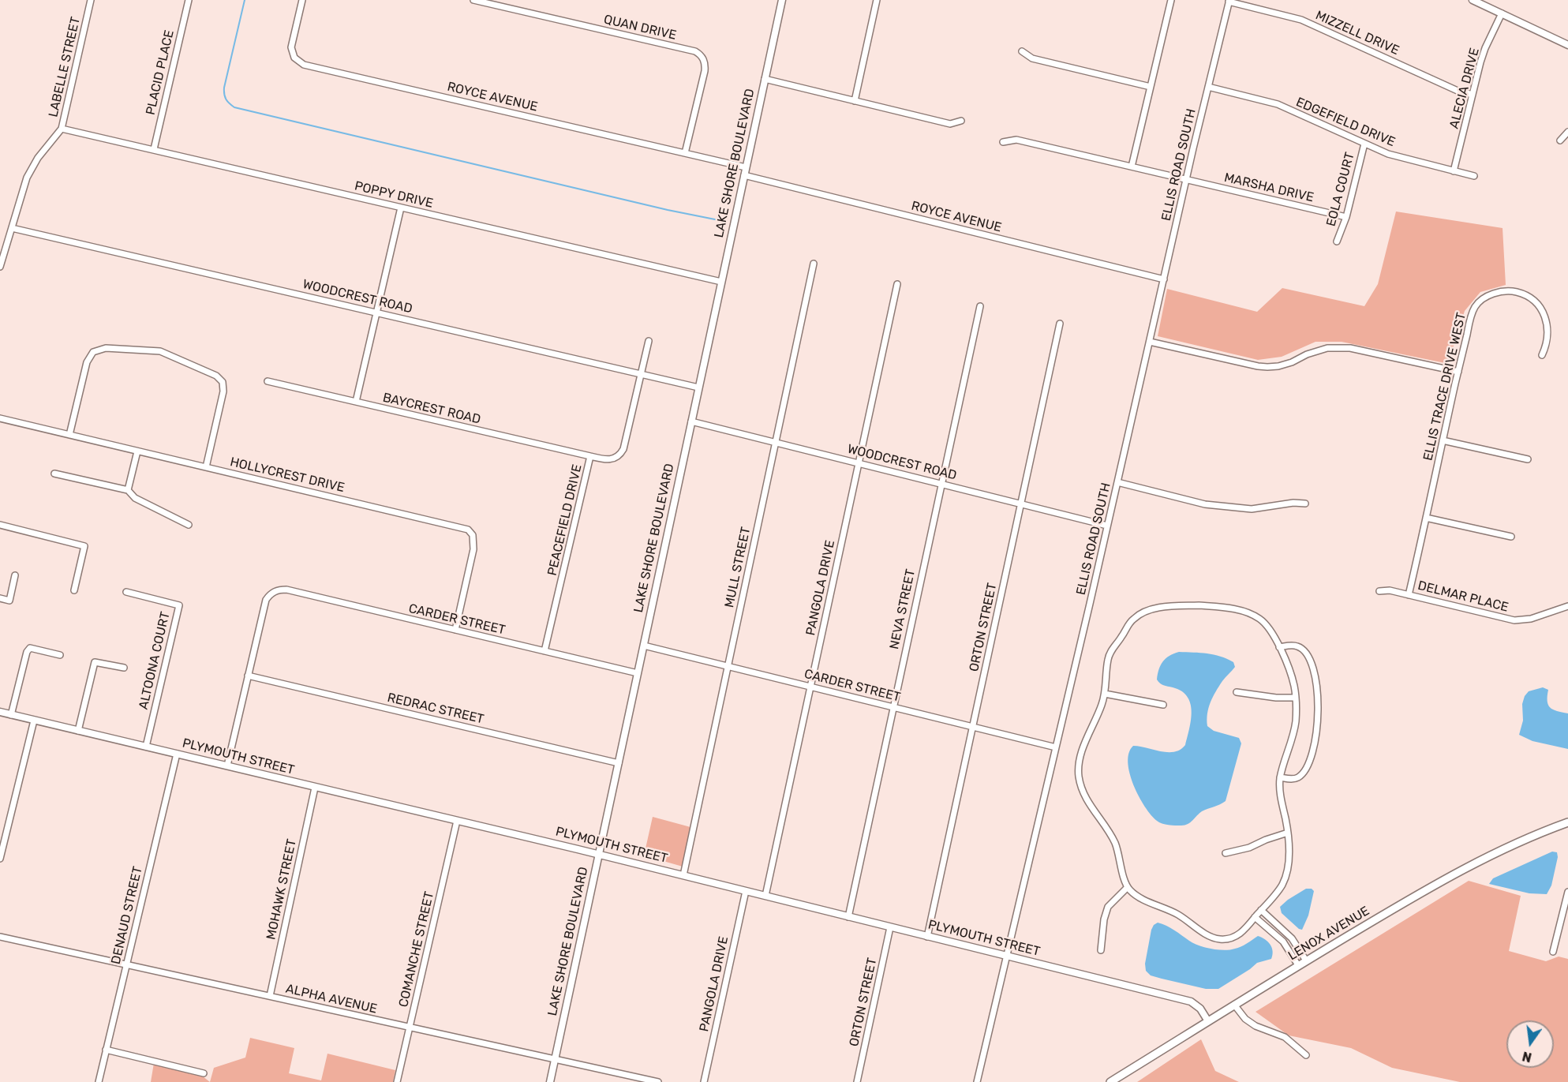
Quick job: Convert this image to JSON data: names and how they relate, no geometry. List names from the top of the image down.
{
  "streets": {
    "main road": ["LENOX AVENUE"],
    "street": [
      "QUAN DRIVE",
      "MIZZELL DRIVE",
      "LABELLE STREET",
      "PLACID PLACE",
      "ALECIA DRIVE",
      "ROYCE AVENUE",
      "EDGEFIELD DRIVE",
      "LAKE SHORE BOULEVARD",
      "ELLIS ROAD SOUTH",
      "MARSHA DRIVE",
      "EOLA COURT",
      "POPPY DRIVE",
      "WOODCREST ROAD",
      "ELLIS TRACE DRIVE WEST",
      "BAYCREST ROAD",
      "HOLLYCREST DRIVE",
      "PEACEFIELD DRIVE",
      "MULL STREET",
      "PANGOLA DRIVE",
      "DELMAR PLACE",
      "NEVA STREET",
      "CARDER STREET",
      "ORTON STREET",
      "ALTOONA COURT",
      "REDRAC STREET",
      "PLYMOUTH STREET",
      "MOHAWK STREET",
      "DENAUD STREET",
      "COMANCHE STREET",
      "ALPHA AVENUE"
    ]
  },
  "crossings": [
    ["QUAN DRIVE", "ROYCE AVENUE"],
    ["MIZZELL DRIVE", "ALECIA DRIVE"],
    ["MIZZELL DRIVE", "ELLIS ROAD SOUTH"],
    ["LABELLE STREET", "POPPY DRIVE"],
    ["LABELLE STREET", "WOODCREST ROAD"],
    ["PLACID PLACE", "POPPY DRIVE"],
    ["ALECIA DRIVE", "EDGEFIELD DRIVE"],
    ["ROYCE AVENUE", "LAKE SHORE BOULEVARD"],
    ["ROYCE AVENUE", "ELLIS ROAD SOUTH"],
    ["EDGEFIELD DRIVE", "ELLIS ROAD SOUTH"],
    ["EDGEFIELD DRIVE", "EOLA COURT"],
    ["LAKE SHORE BOULEVARD", "POPPY DRIVE"],
    ["LAKE SHORE BOULEVARD", "WOODCREST ROAD"],
    ["LAKE SHORE BOULEVARD", "CARDER STREET"],
    ["LAKE SHORE BOULEVARD", "REDRAC STREET"],
    ["LAKE SHORE BOULEVARD", "PLYMOUTH STREET"],
    ["LAKE SHORE BOULEVARD", "ALPHA AVENUE"],
    ["ELLIS ROAD SOUTH", "MARSHA DRIVE"],
    ["ELLIS ROAD SOUTH", "WOODCREST ROAD"],
    ["ELLIS ROAD SOUTH", "CARDER STREET"],
    ["ELLIS ROAD SOUTH", "PLYMOUTH STREET"],
    ["MARSHA DRIVE", "EOLA COURT"],
    ["WOODCREST ROAD", "PEACEFIELD DRIVE"],
    ["WOODCREST ROAD", "MULL STREET"],
    ["WOODCREST ROAD", "PANGOLA DRIVE"],
    ["WOODCREST ROAD", "NEVA STREET"],
    ["WOODCREST ROAD", "ORTON STREET"],
    ["ELLIS TRACE DRIVE WEST", "DELMAR PLACE"],
    ["BAYCREST ROAD", "PEACEFIELD DRIVE"],
    ["HOLLYCREST DRIVE", "CARDER STREET"],
    ["PEACEFIELD DRIVE", "CARDER STREET"],
    ["MULL STREET", "CARDER STREET"],
    ["MULL STREET", "PLYMOUTH STREET"],
    ["PANGOLA DRIVE", "CARDER STREET"],
    ["PANGOLA DRIVE", "PLYMOUTH STREET"],
    ["NEVA STREET", "CARDER STREET"],
    ["NEVA STREET", "PLYMOUTH STREET"],
    ["CARDER STREET", "ORTON STREET"],
    ["CARDER STREET", "REDRAC STREET"],
    ["ORTON STREET", "PLYMOUTH STREET"],
    ["ALTOONA COURT", "PLYMOUTH STREET"],
    ["PLYMOUTH STREET", "MOHAWK STREET"],
    ["PLYMOUTH STREET", "DENAUD STREET"],
    ["PLYMOUTH STREET", "LENOX AVENUE"],
    ["PLYMOUTH STREET", "COMANCHE STREET"],
    ["MOHAWK STREET", "ALPHA AVENUE"],
    ["DENAUD STREET", "ALPHA AVENUE"],
    ["COMANCHE STREET", "ALPHA AVENUE"]
  ],
  "north": "bottom"
}
